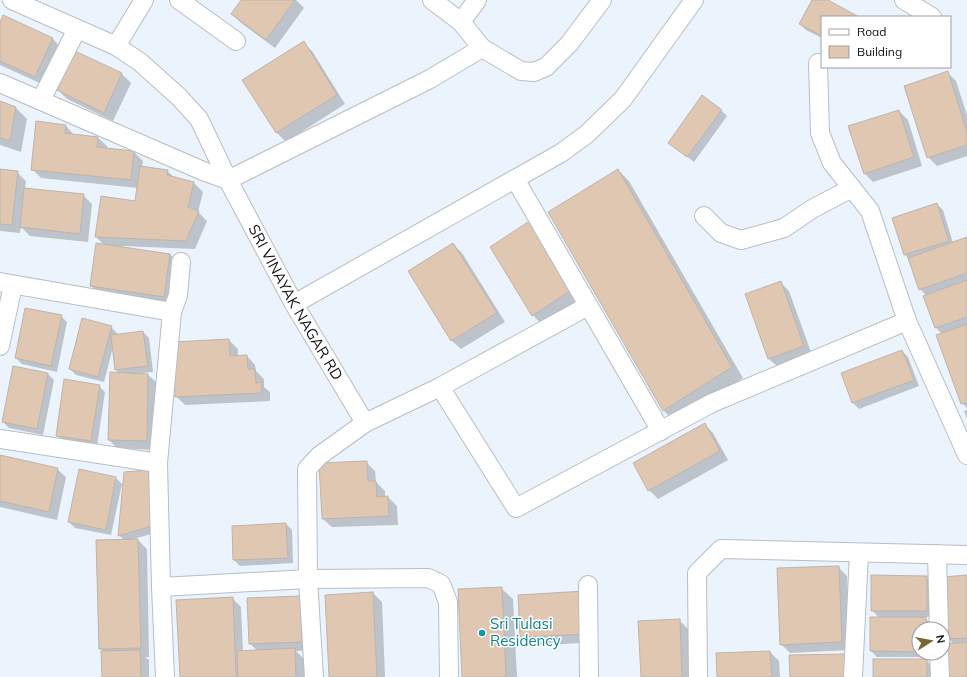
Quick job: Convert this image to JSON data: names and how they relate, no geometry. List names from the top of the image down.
{
  "streets": {
    "street": ["SRI VINAYAK NAGAR RD"]
  },
  "places": ["Sri Tulasi Residency"],
  "legend": ["Road", "Building"],
  "north": "right"
}
